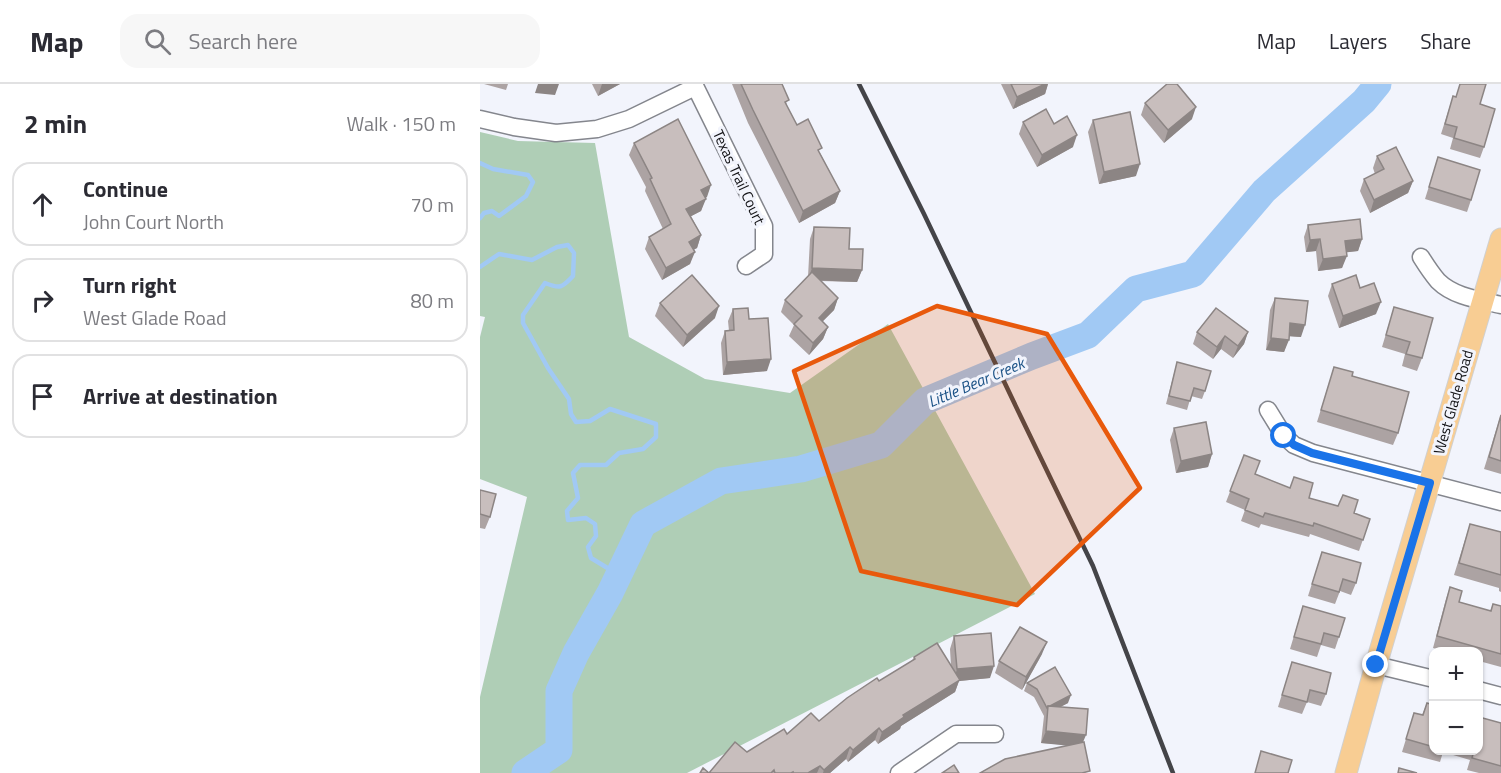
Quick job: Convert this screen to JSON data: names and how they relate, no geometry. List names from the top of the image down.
{
  "streets": {
    "main road": ["West Glade Road"],
    "street": ["Texas Trail Court"]
  },
  "water": ["Little Bear Creek"],
  "page": {
    "header": "Map",
    "search": "Search here",
    "nav": ["Map", "Layers", "Share"],
    "heading": ["2 min", "Walk · 150 m"],
    "list": [
      ["Continue", "John Court North", "70 m"],
      ["Turn right", "West Glade Road", "80 m"],
      "Arrive at destination"
    ],
    "map_buttons": ["+", "−"]
  }
}
